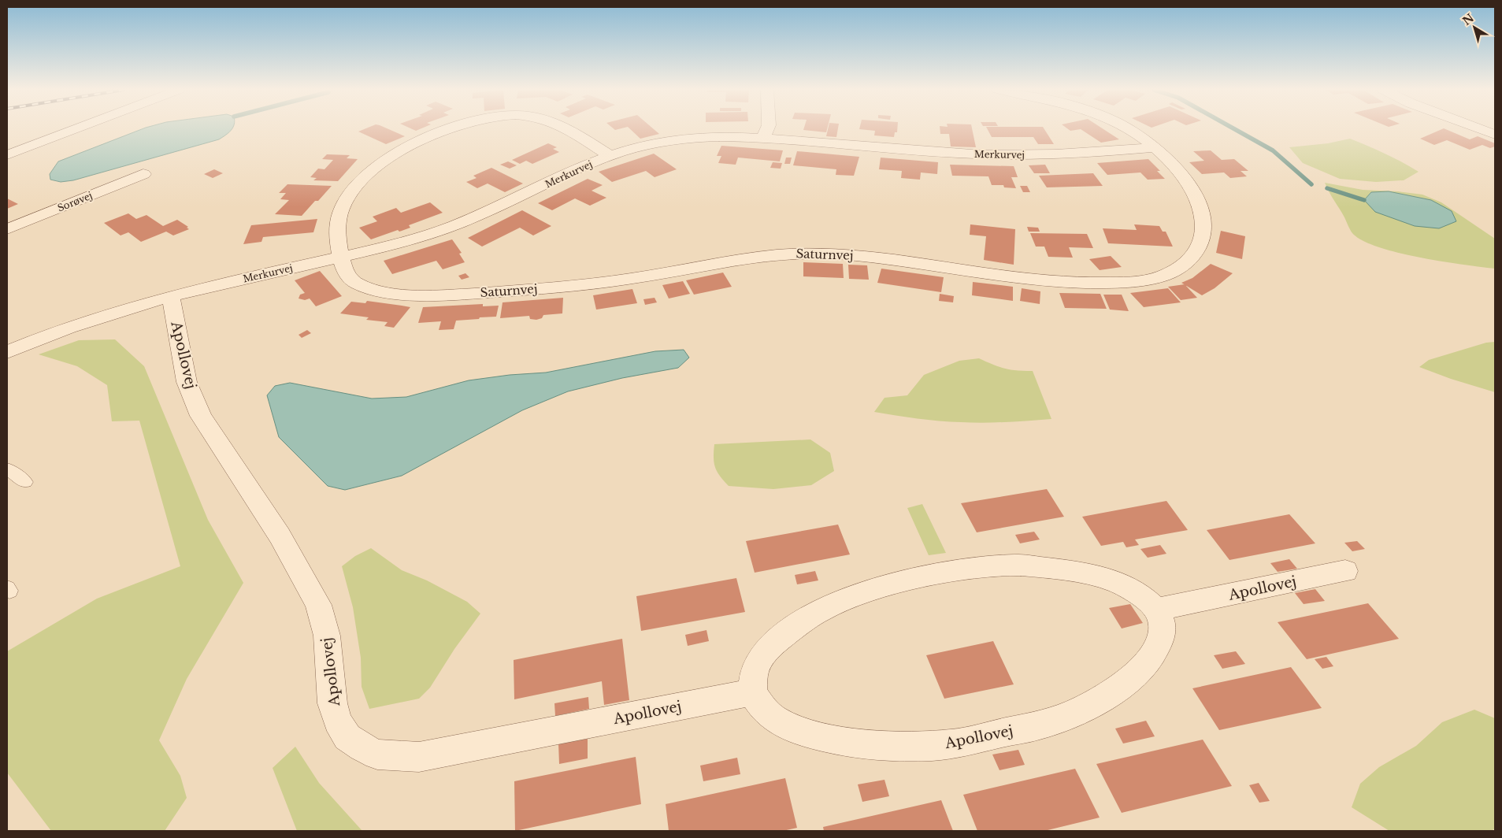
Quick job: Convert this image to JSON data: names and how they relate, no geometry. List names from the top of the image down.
{
  "streets": {
    "street": [
      "Merkurvej",
      "Sorøvej",
      "Saturnvej",
      "Apollovej"
    ]
  },
  "crossings": [
    ["Merkurvej", "Saturnvej"],
    ["Merkurvej", "Apollovej"]
  ],
  "north": "top left"
}
